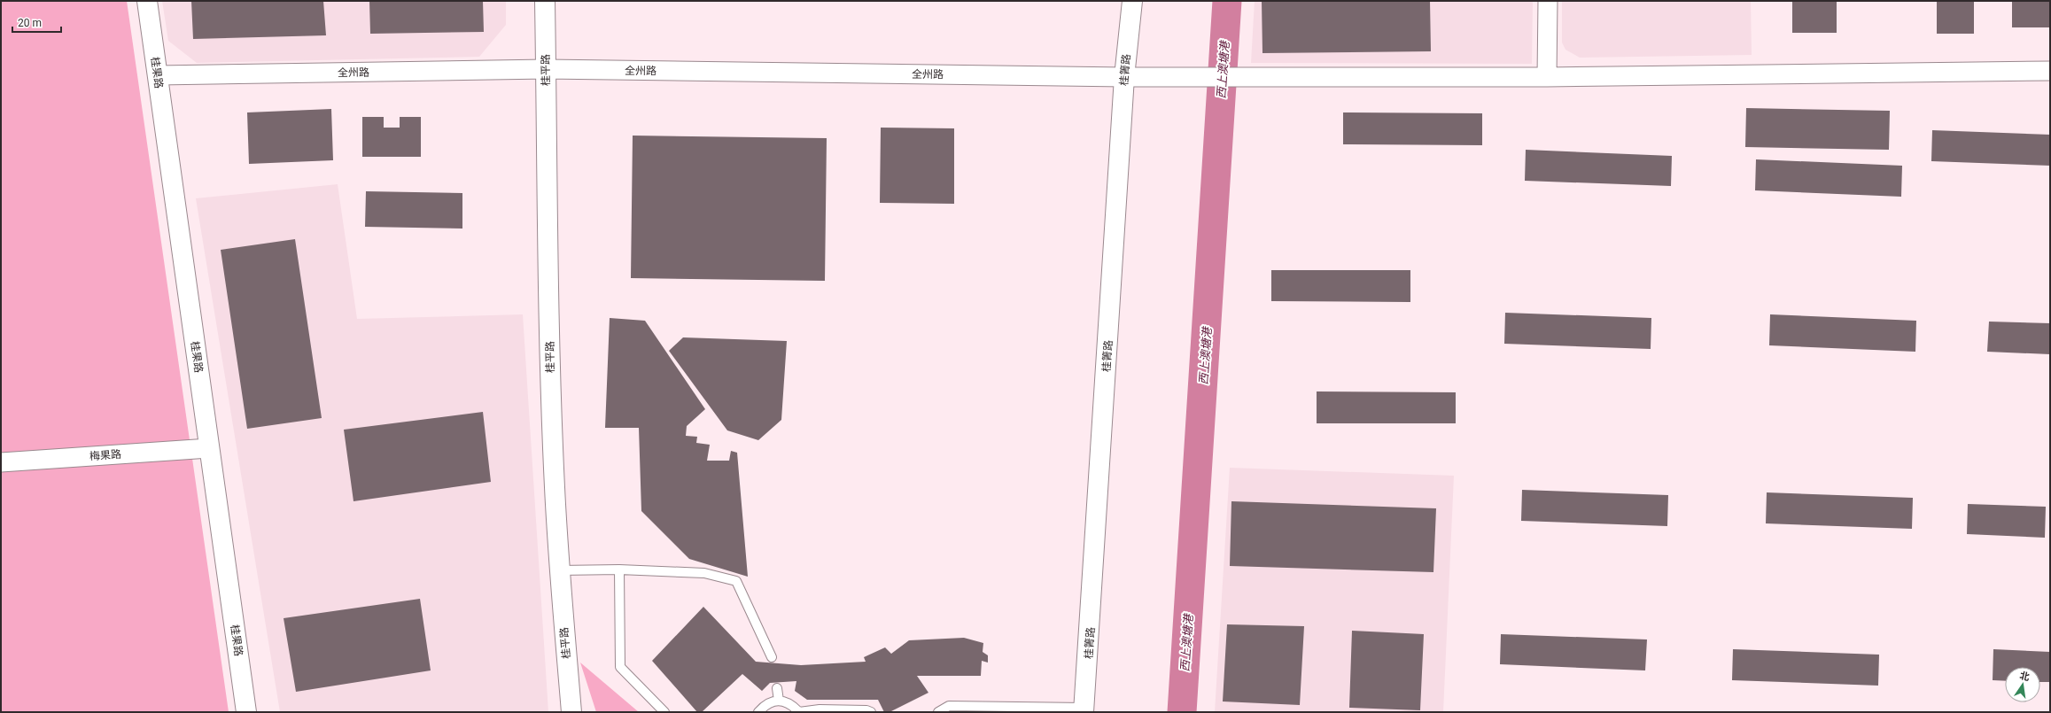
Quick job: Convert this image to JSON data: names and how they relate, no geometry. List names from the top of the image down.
{
  "streets": {
    "street": [
      "桂平路",
      "桂箐路",
      "全州路",
      "桂果路",
      "梅果路"
    ]
  },
  "crossings": [
    ["桂平路", "全州路"],
    ["桂箐路", "全州路"],
    ["全州路", "桂果路"],
    ["桂果路", "梅果路"]
  ],
  "water": ["西上澳塘港"],
  "scale_bar": "20 m",
  "north": "top"
}
